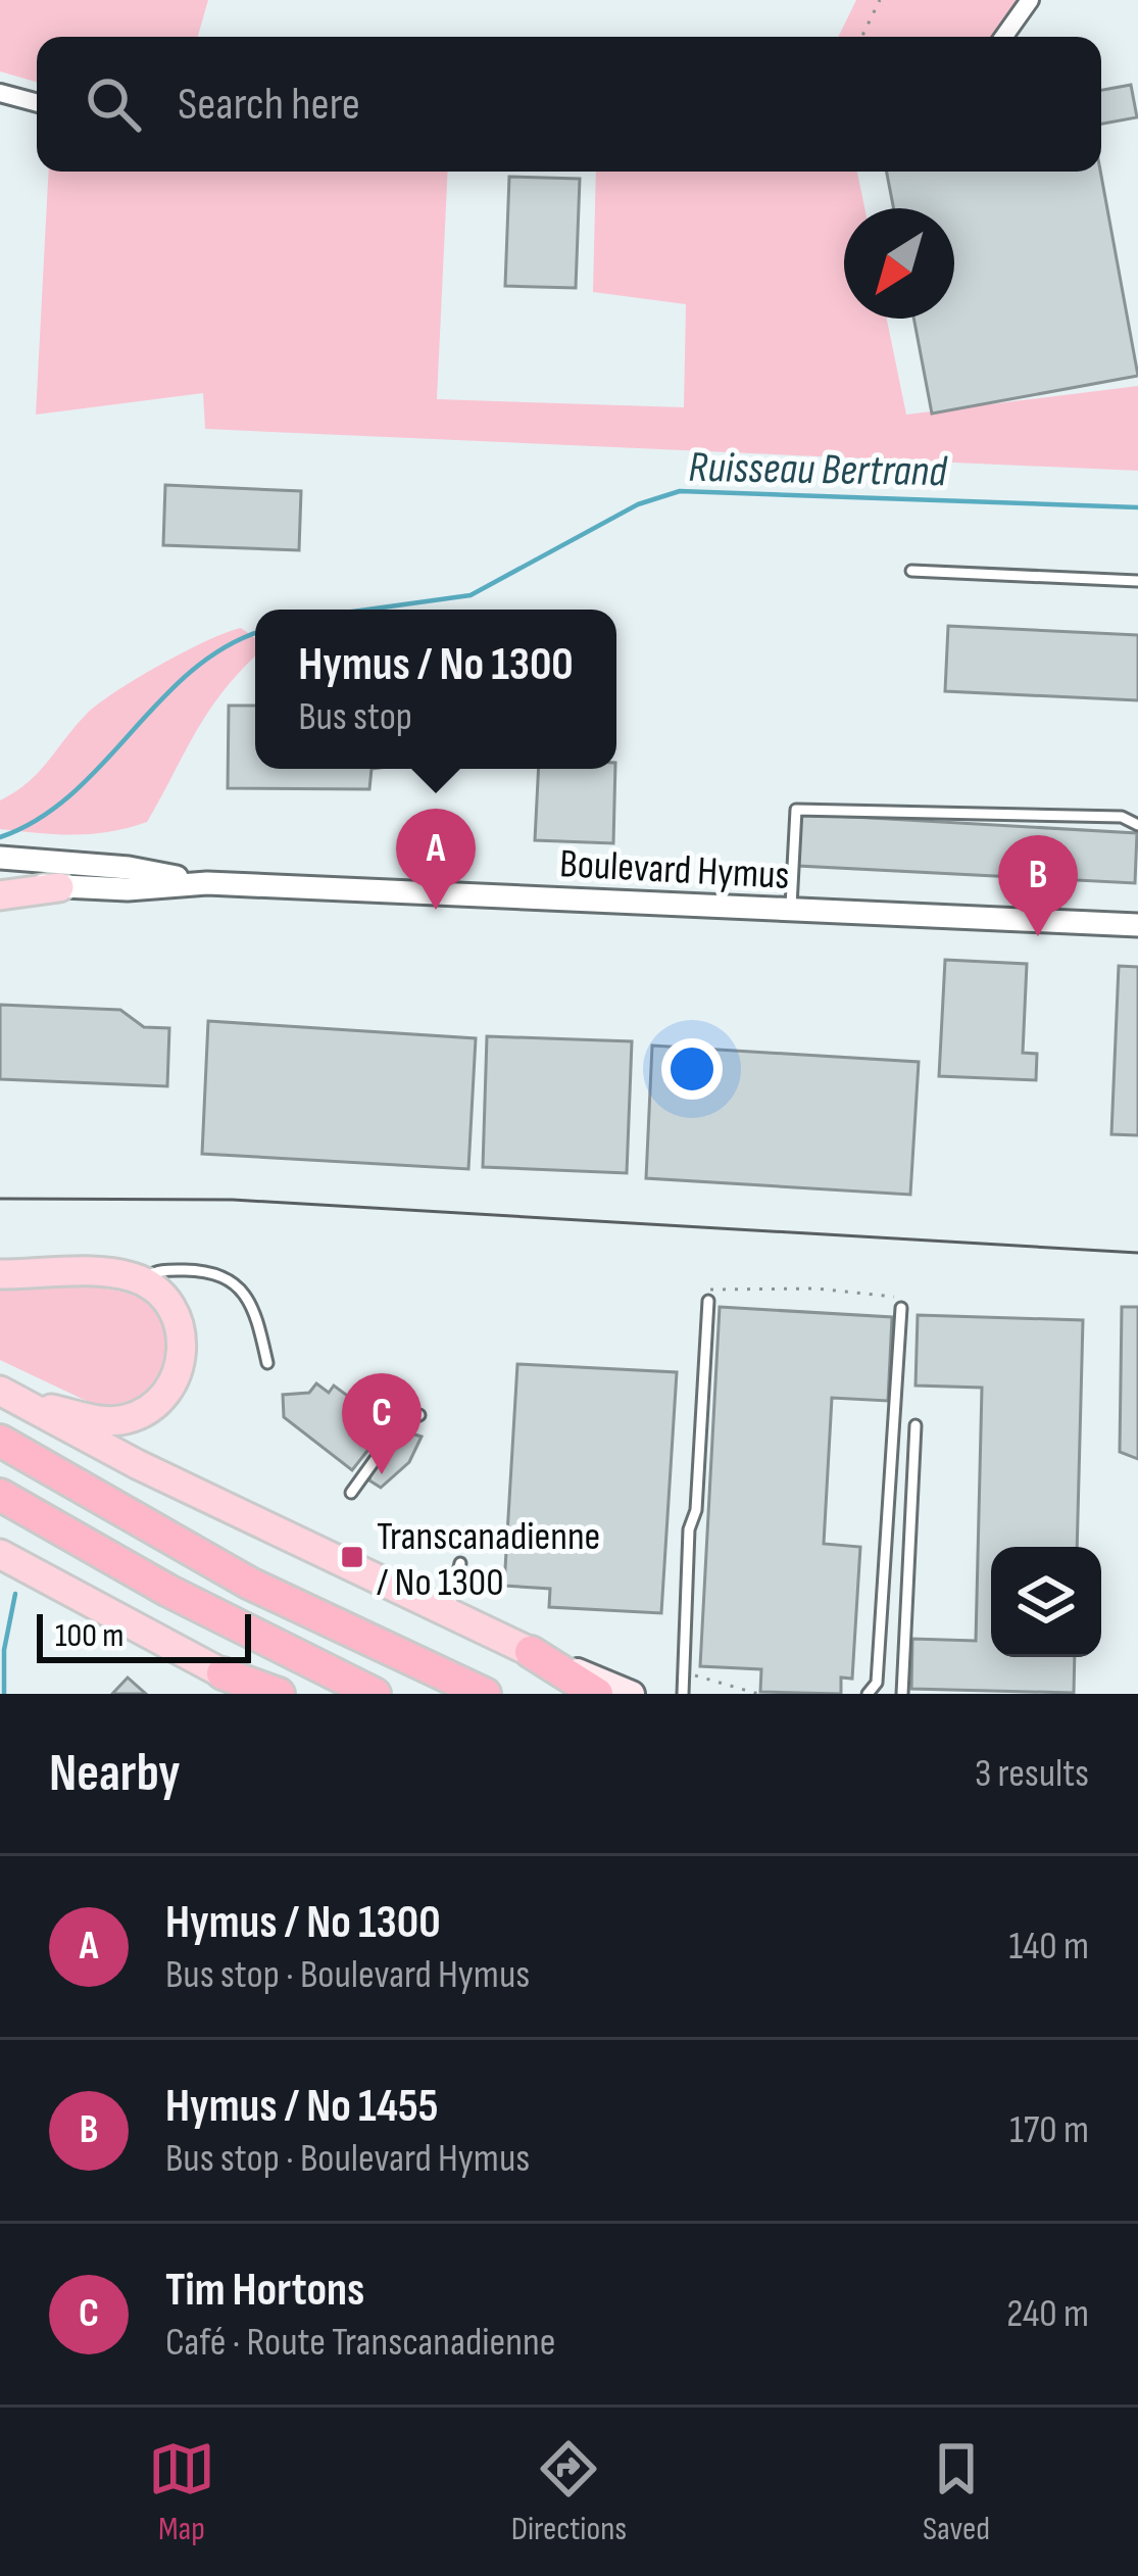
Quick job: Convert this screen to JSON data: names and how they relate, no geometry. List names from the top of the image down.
{
  "streets": {
    "street": ["Boulevard Hymus"]
  },
  "water": ["Ruisseau Bertrand"],
  "places": {
    "transit": ["Transcanadienne / No 1300"]
  },
  "scale_bar": "100 m",
  "north": "bottom left",
  "page": {
    "search": "Search here",
    "popup": ["Hymus / No 1300", "Bus stop"],
    "pins": ["A", "B", "C"],
    "scale": "100 m",
    "heading": ["Nearby", "3 results"],
    "list": [
      {
        "mark": "A",
        "name": "Hymus / No 1300",
        "note": "Bus stop · Boulevard Hymus",
        "value": "140 m"
      },
      {
        "mark": "B",
        "name": "Hymus / No 1455",
        "note": "Bus stop · Boulevard Hymus",
        "value": "170 m"
      },
      {
        "mark": "C",
        "name": "Tim Hortons",
        "note": "Café · Route Transcanadienne",
        "value": "240 m"
      }
    ],
    "nav": ["Map", "Directions", "Saved"]
  }
}
